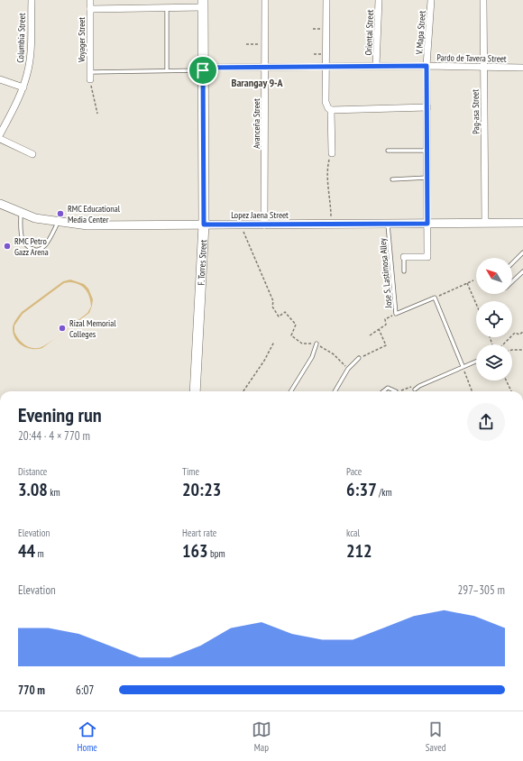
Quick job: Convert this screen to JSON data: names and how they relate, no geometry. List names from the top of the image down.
{
  "streets": {
    "main road": ["F. Torres Street"],
    "street": [
      "Oriental Street",
      "V. Mapa Street",
      "Columbia Street",
      "Voyager Street",
      "Pardo de Tavera Street",
      "Pag-asa Street",
      "Avanceña Street",
      "Lopez Jaena Street"
    ],
    "lane": ["Jose S. Lastimosa Alley"]
  },
  "crossings": [
    ["Oriental Street", "Pardo de Tavera Street"],
    ["V. Mapa Street", "Pardo de Tavera Street"],
    ["V. Mapa Street", "Lopez Jaena Street"],
    ["Pardo de Tavera Street", "Pag-asa Street"],
    ["Pardo de Tavera Street", "Avanceña Street"],
    ["Pardo de Tavera Street", "F. Torres Street"],
    ["Pag-asa Street", "Lopez Jaena Street"],
    ["Avanceña Street", "Lopez Jaena Street"],
    ["Lopez Jaena Street", "F. Torres Street"],
    ["Lopez Jaena Street", "Jose S. Lastimosa Alley"]
  ],
  "districts": ["Barangay 9-A"],
  "places": ["RMC Educational Media Center", "RMC Petro Gazz Arena", "Rizal Memorial Colleges"],
  "north": "top left",
  "page": {
    "heading": ["Evening run", "20:44 · 4 × 770 m"],
    "stats": [
      ["Distance", "3.08 km"],
      ["Time", "20:23"],
      ["Pace", "6:37 /km"],
      ["Elevation", "44 m"],
      ["Heart rate", "163 bpm"],
      ["kcal", "212"]
    ],
    "chart": ["Elevation", "297–305 m"],
    "list": [
      {
        "name": "770 m",
        "note": "6:07"
      }
    ],
    "tabs": ["Home", "Map", "Saved"]
  }
}
